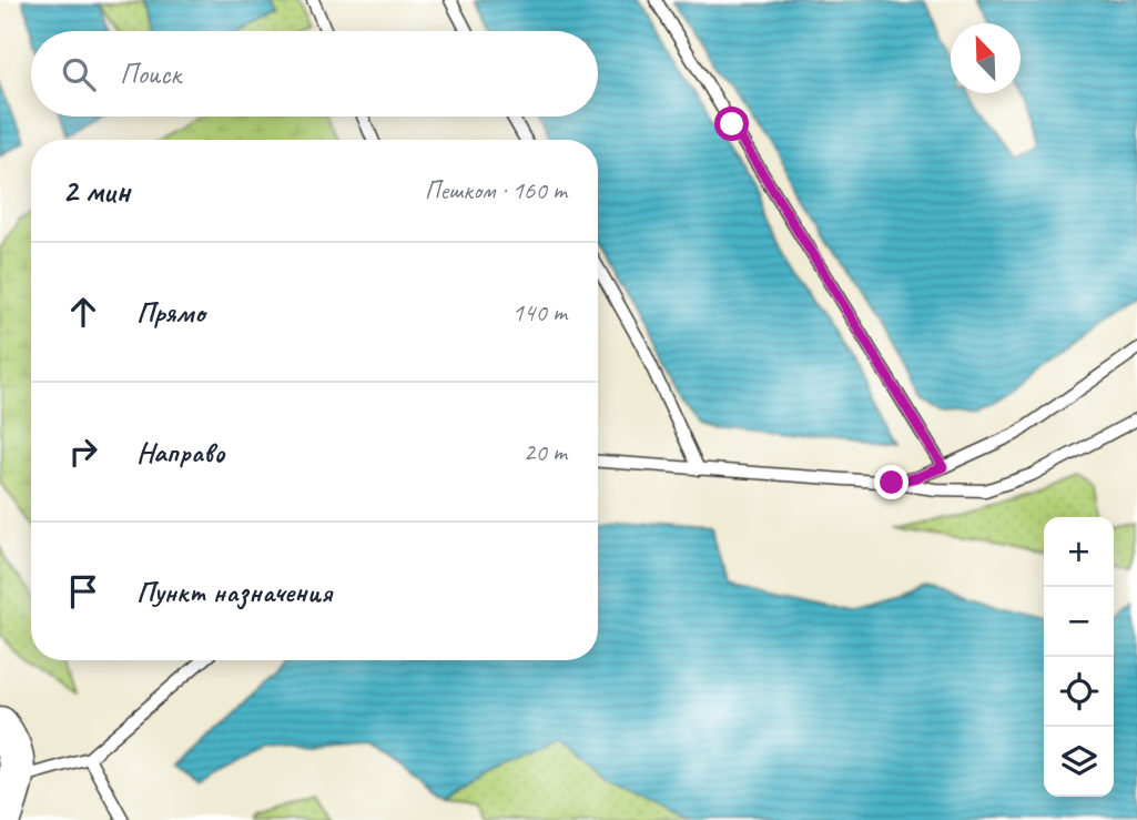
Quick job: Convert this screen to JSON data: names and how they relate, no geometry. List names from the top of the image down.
{
  "north": "top left",
  "page": {
    "search": "Поиск",
    "heading": ["2 мин", "Пешком · 160 m"],
    "list": [
      ["Прямо", "140 m"],
      ["Направо", "20 m"],
      "Пункт назначения"
    ],
    "map_buttons": ["+", "−"]
  }
}
